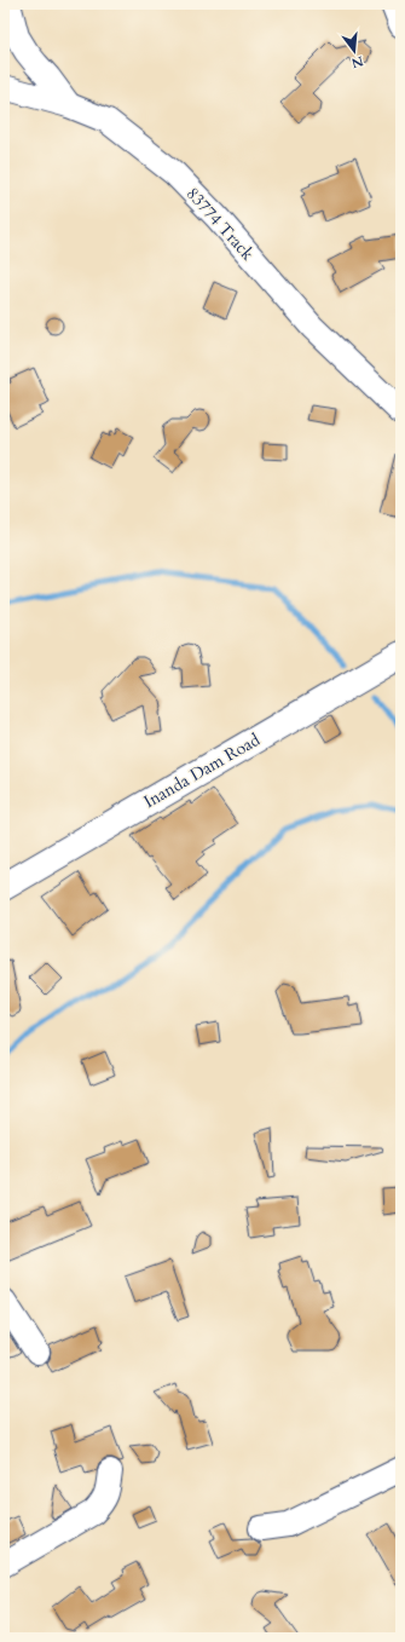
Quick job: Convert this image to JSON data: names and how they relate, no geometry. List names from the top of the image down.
{
  "streets": {
    "street": ["83774 Track", "Inanda Dam Road"]
  },
  "north": "bottom"
}
